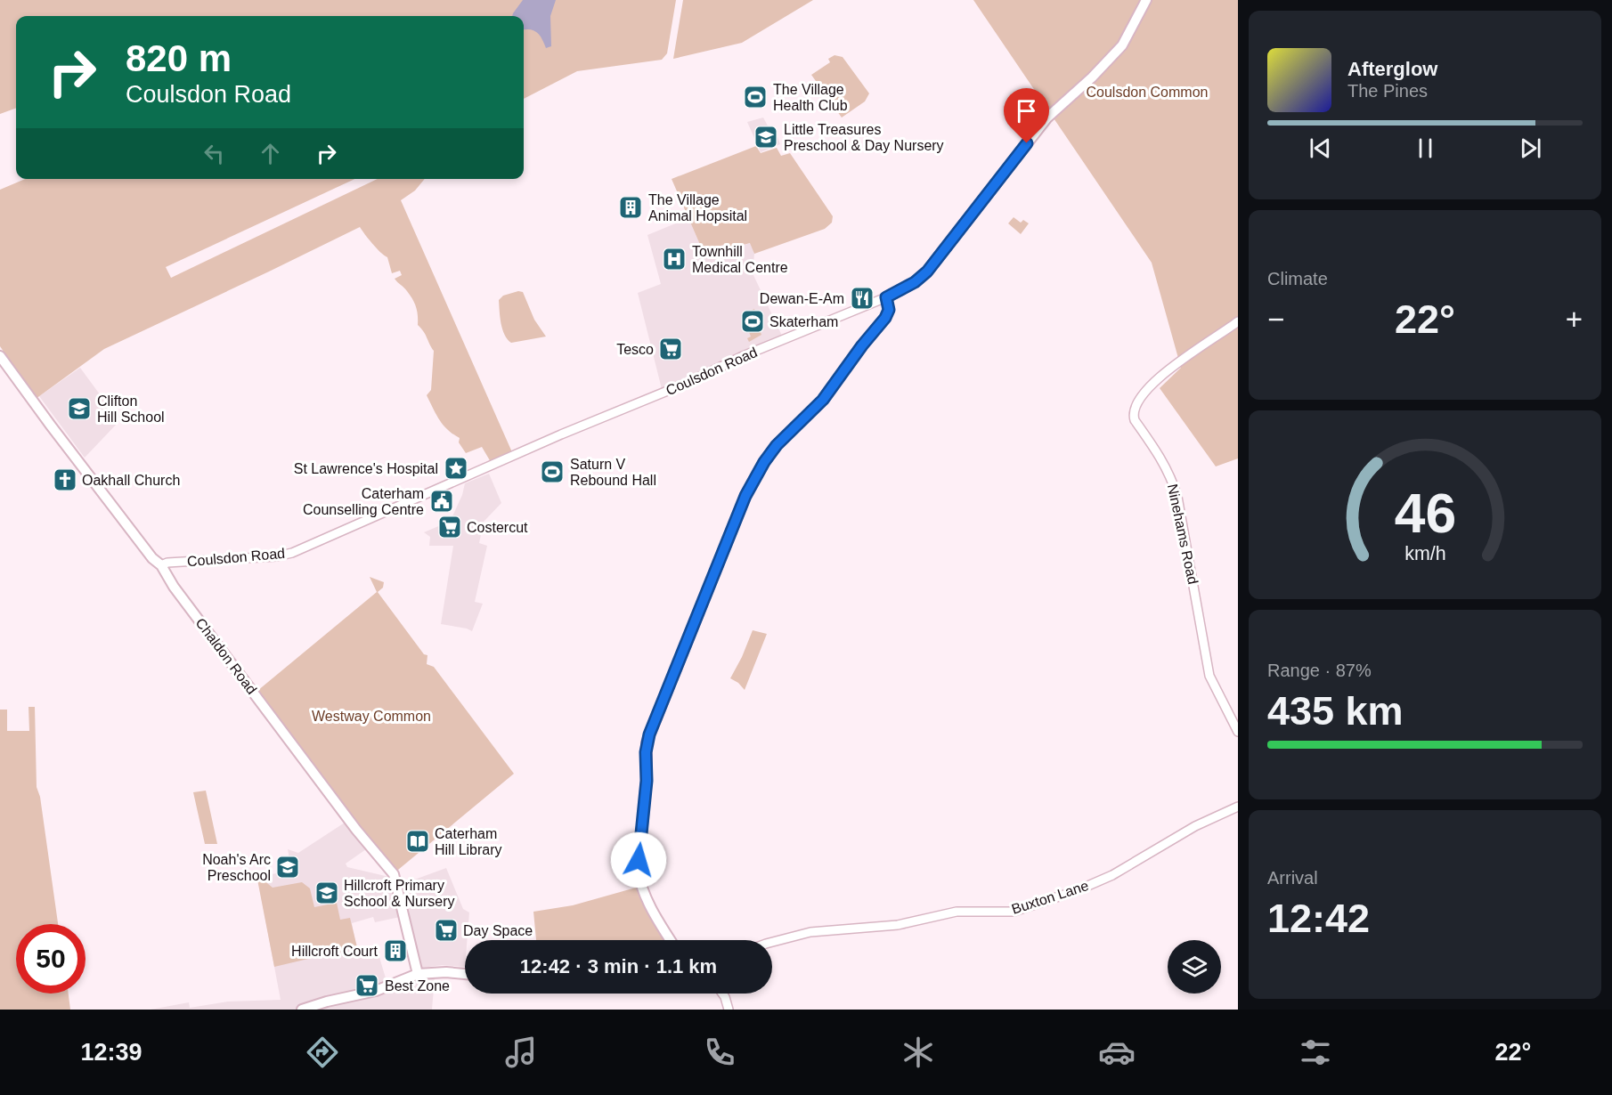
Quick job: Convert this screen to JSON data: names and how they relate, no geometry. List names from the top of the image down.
{
  "streets": {
    "main road": ["Coulsdon Road", "Chaldon Road"],
    "street": ["Ninehams Road", "Buxton Lane"]
  },
  "crossings": [
    ["Coulsdon Road", "Chaldon Road"]
  ],
  "parks": ["Coulsdon Common", "Westway Common"],
  "places": {
    "sports": ["The Village Health Club", "Skaterham", "Saturn V Rebound Hall"],
    "school or university": [
      "Little Treasures Preschool & Day Nursery",
      "Clifton Hill School",
      "Noah's Arc Preschool",
      "Hillcroft Primary School & Nursery"
    ],
    "building": ["The Village Animal Hopsital", "Hillcroft Court"],
    "hospital": ["Townhill Medical Centre"],
    "restaurant": ["Dewan-E-Am"],
    "supermarket": [
      "Tesco",
      "Costercut",
      "Day Space",
      "Best Zone"
    ],
    "place": ["St Lawrence's Hospital"],
    "church": ["Oakhall Church"],
    "public building": ["Caterham Counselling Centre"],
    "library": ["Caterham Hill Library"]
  },
  "page": {
    "turn": ["820 m", "Coulsdon Road"],
    "song": ["Afterglow", "The Pines"],
    "tile": [
      "Climate",
      ["Range · 87%", "435 km"],
      ["Arrival", "12:42"]
    ],
    "heat": ["−", "22°", "+"],
    "limit": "50",
    "trip": "12:42 · 3 min · 1.1 km",
    "tabs": ["12:39", "22°"],
    "gauge": ["46", "km/h"]
  }
}
